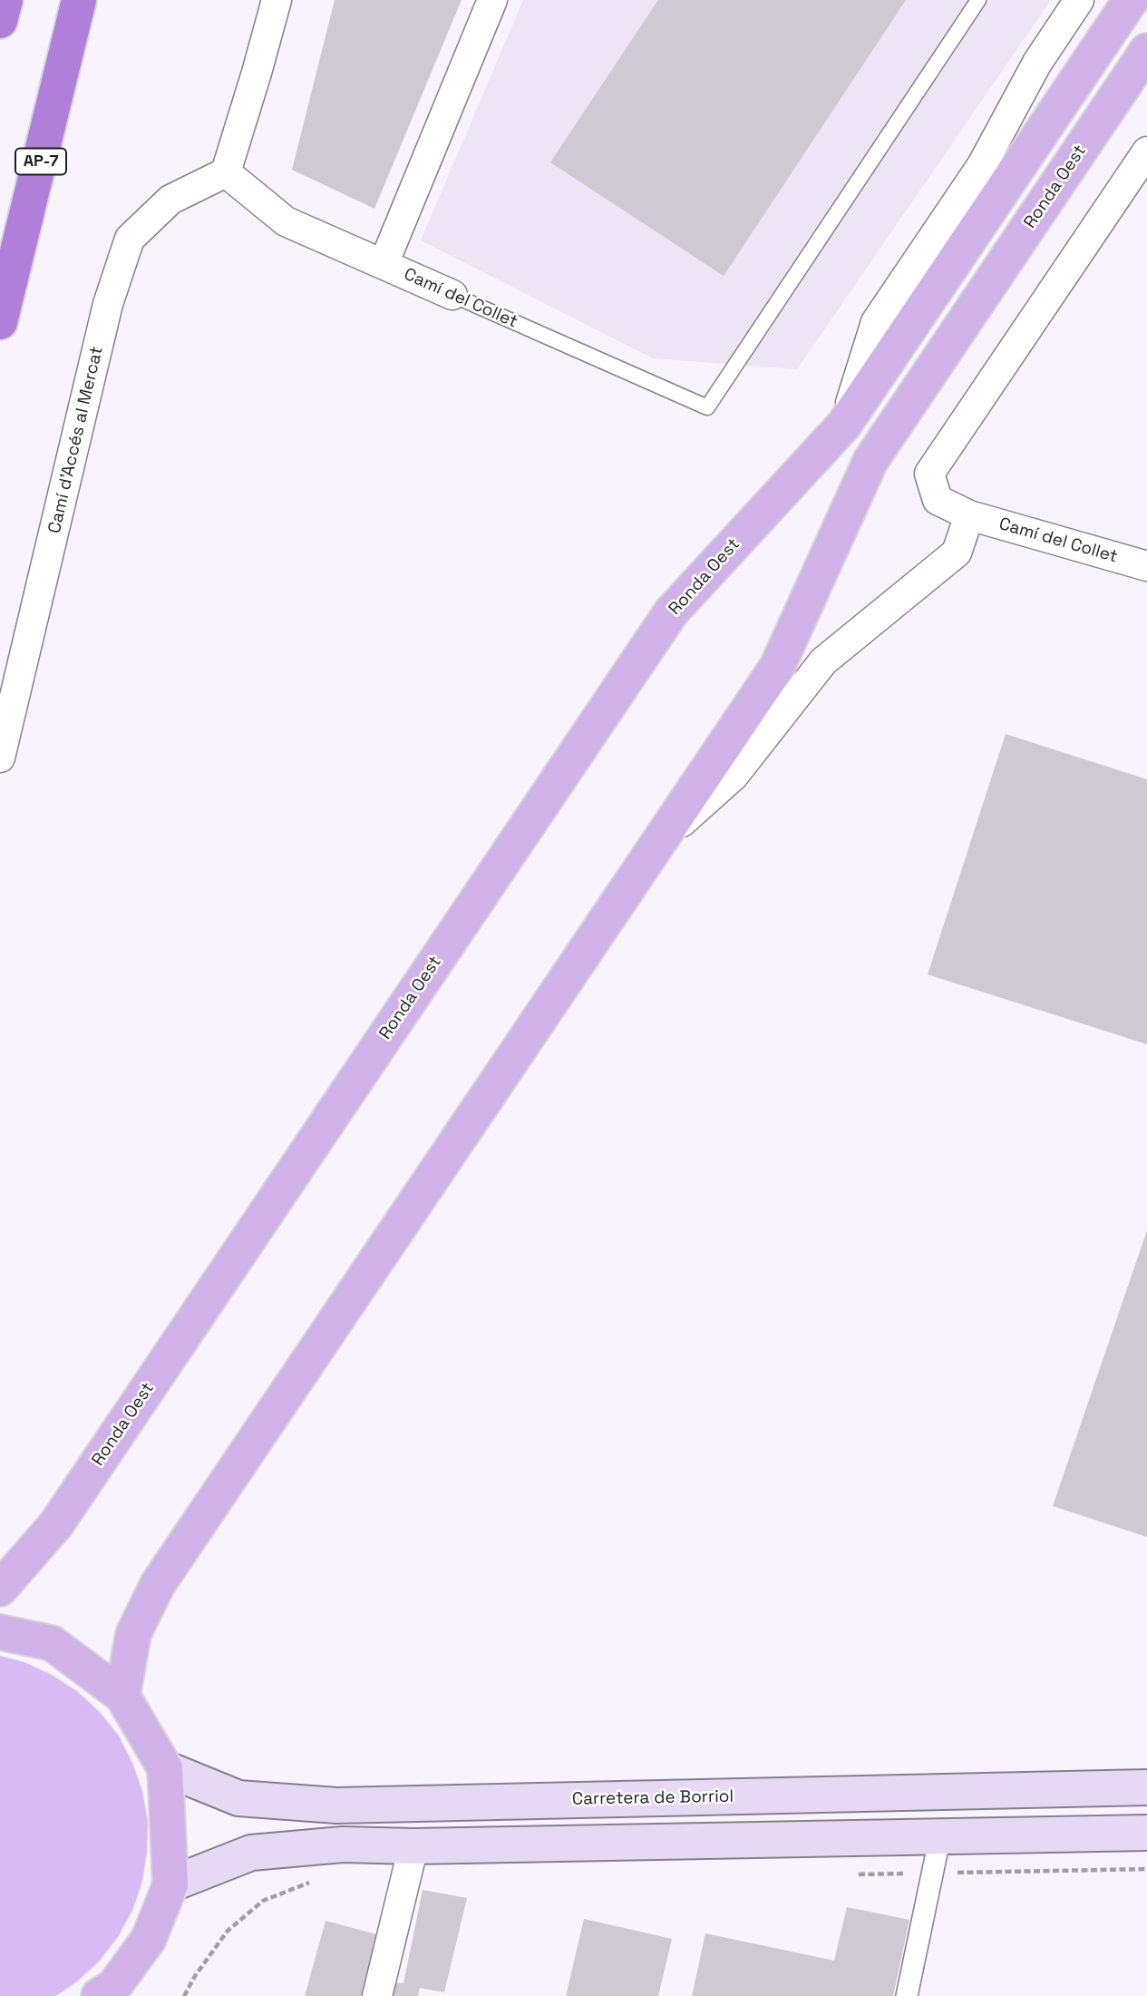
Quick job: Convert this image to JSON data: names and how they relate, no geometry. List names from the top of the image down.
{
  "streets": {
    "highway": ["AP-7"],
    "main road": ["Ronda Oest", "Carretera de Borriol"],
    "street": ["Camí del Collet", "Camí d'Accés al Mercat"]
  },
  "crossings": [
    ["Ronda Oest", "Camí del Collet"],
    ["Camí del Collet", "Camí d'Accés al Mercat"]
  ]
}
